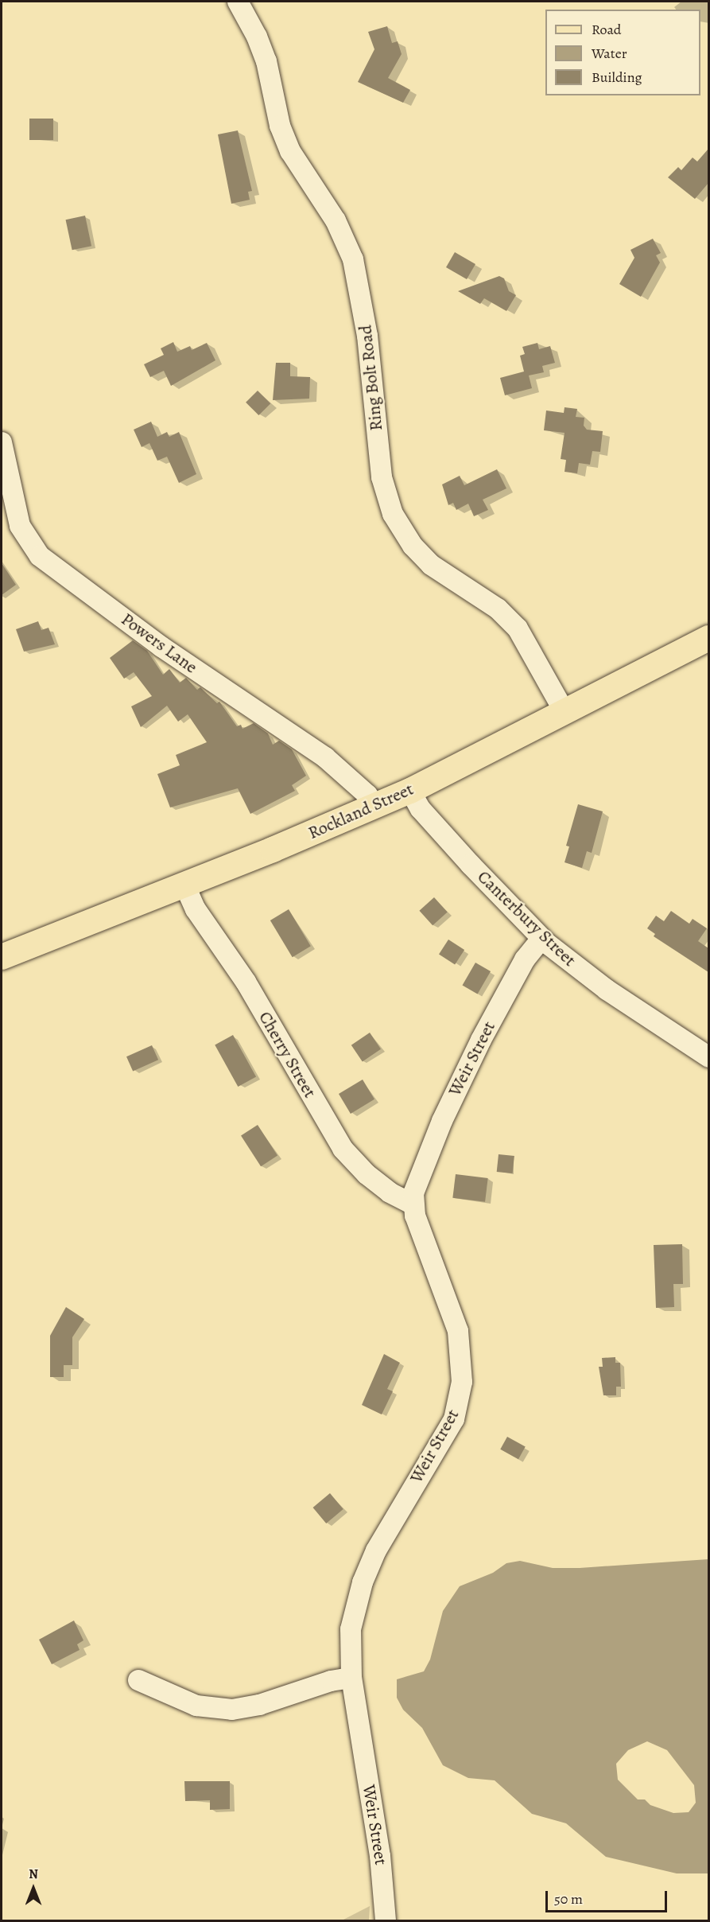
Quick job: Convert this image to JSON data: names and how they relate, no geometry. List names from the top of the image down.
{
  "streets": {
    "main road": ["Rockland Street"],
    "street": [
      "Ring Bolt Road",
      "Powers Lane",
      "Canterbury Street",
      "Cherry Street",
      "Weir Street"
    ]
  },
  "crossings": [
    ["Ring Bolt Road", "Rockland Street"],
    ["Powers Lane", "Rockland Street"],
    ["Rockland Street", "Canterbury Street"],
    ["Rockland Street", "Cherry Street"],
    ["Canterbury Street", "Weir Street"],
    ["Cherry Street", "Weir Street"]
  ],
  "legend": ["Road", "Water", "Building"],
  "scale_bar": "50 m",
  "north": "top"
}
